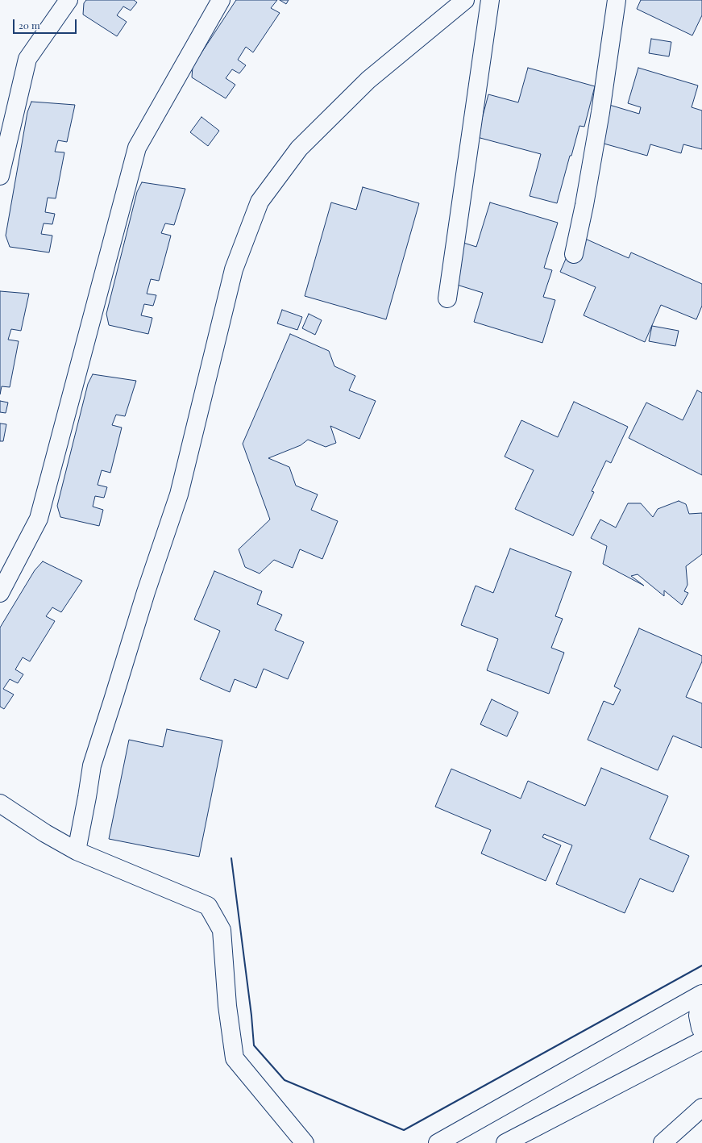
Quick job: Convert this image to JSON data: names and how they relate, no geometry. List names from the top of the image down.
{
  "scale_bar": "20 m"
}
